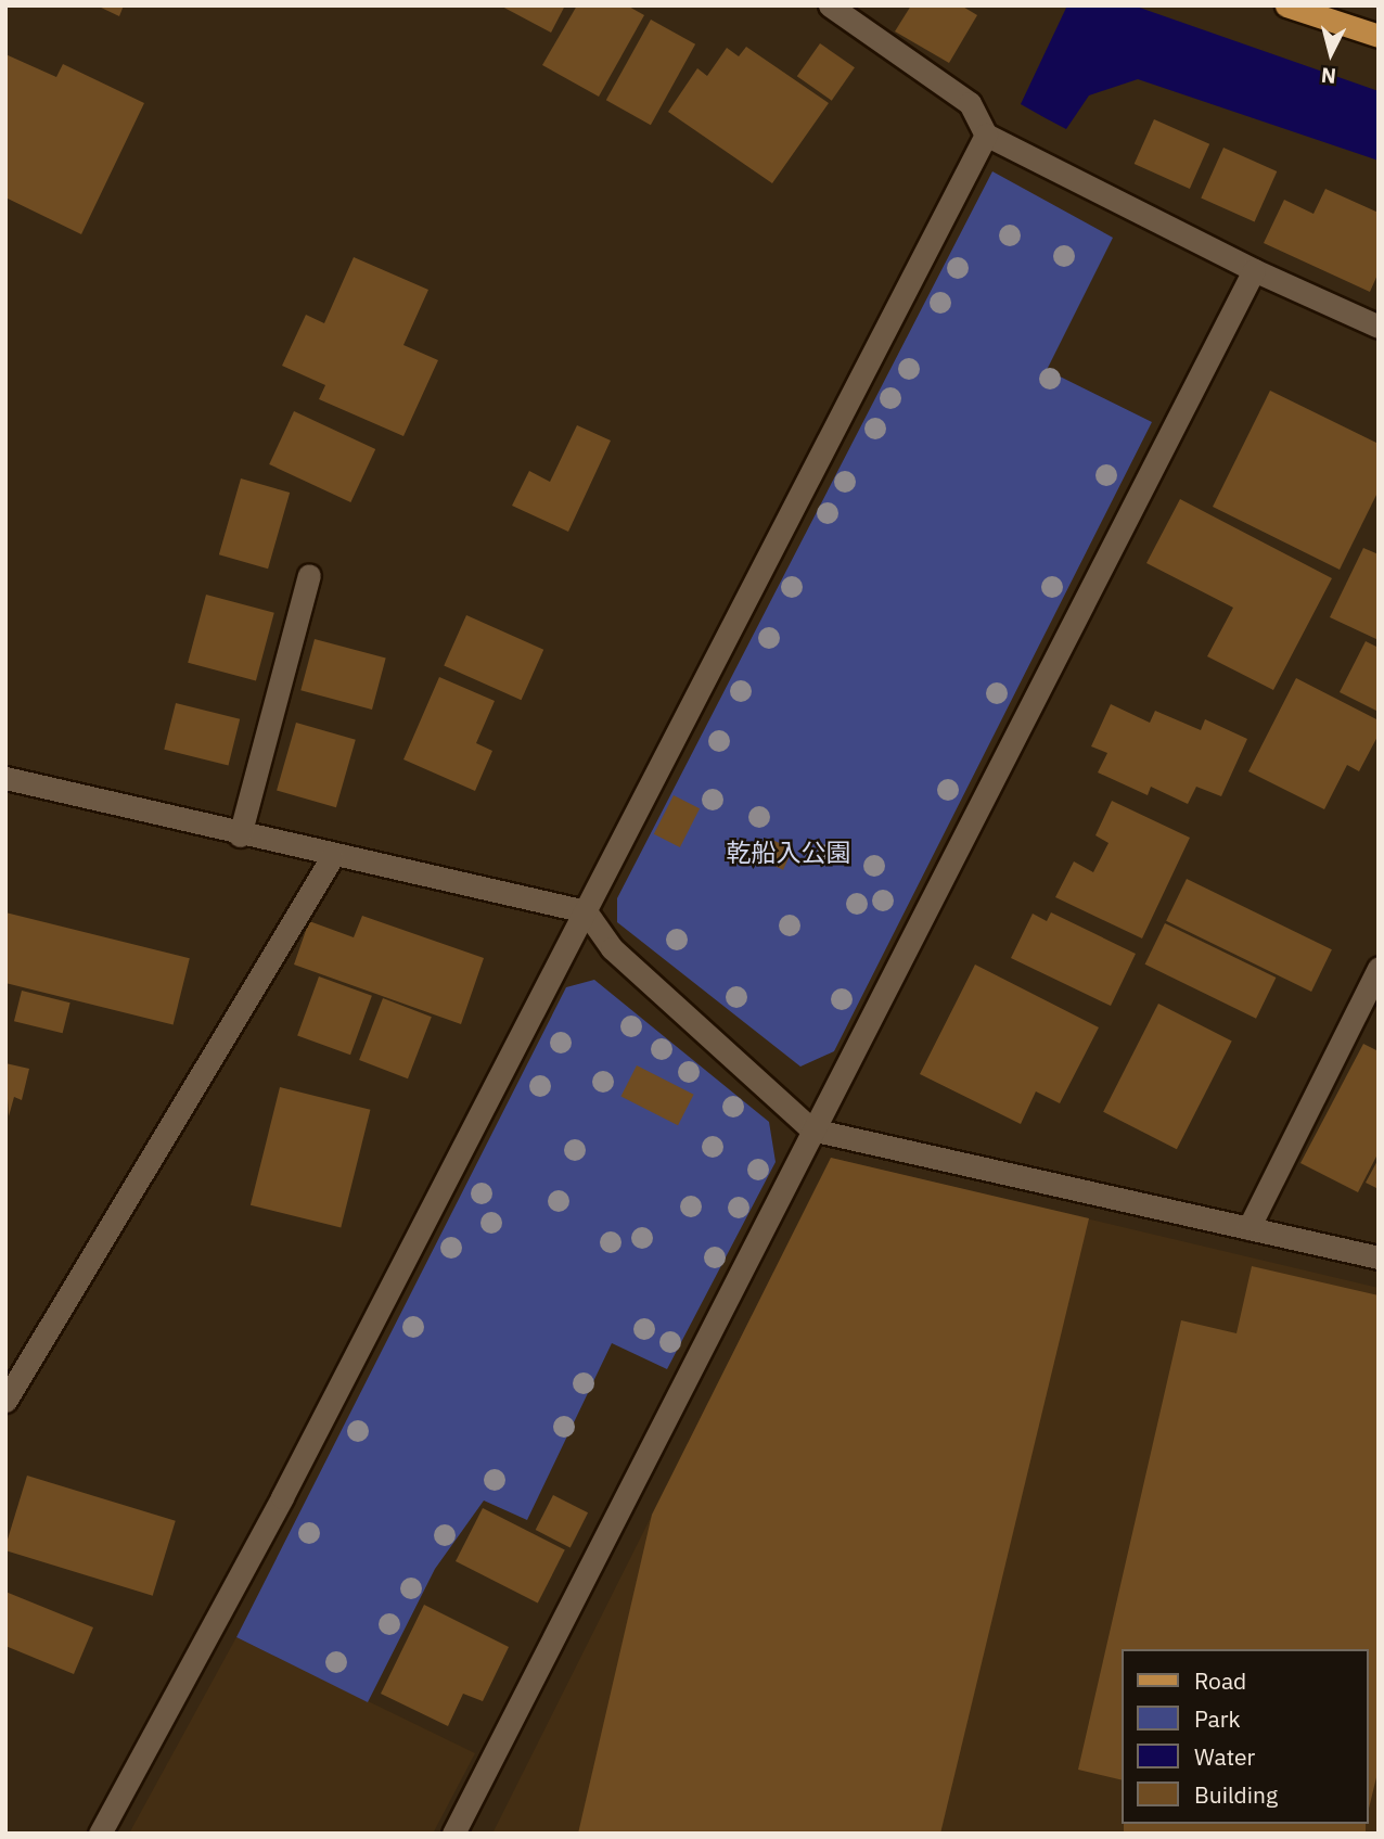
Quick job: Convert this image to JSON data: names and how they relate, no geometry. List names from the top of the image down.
{
  "parks": ["乾船入公園"],
  "legend": [
    "Road",
    "Park",
    "Water",
    "Building"
  ],
  "north": "bottom"
}
